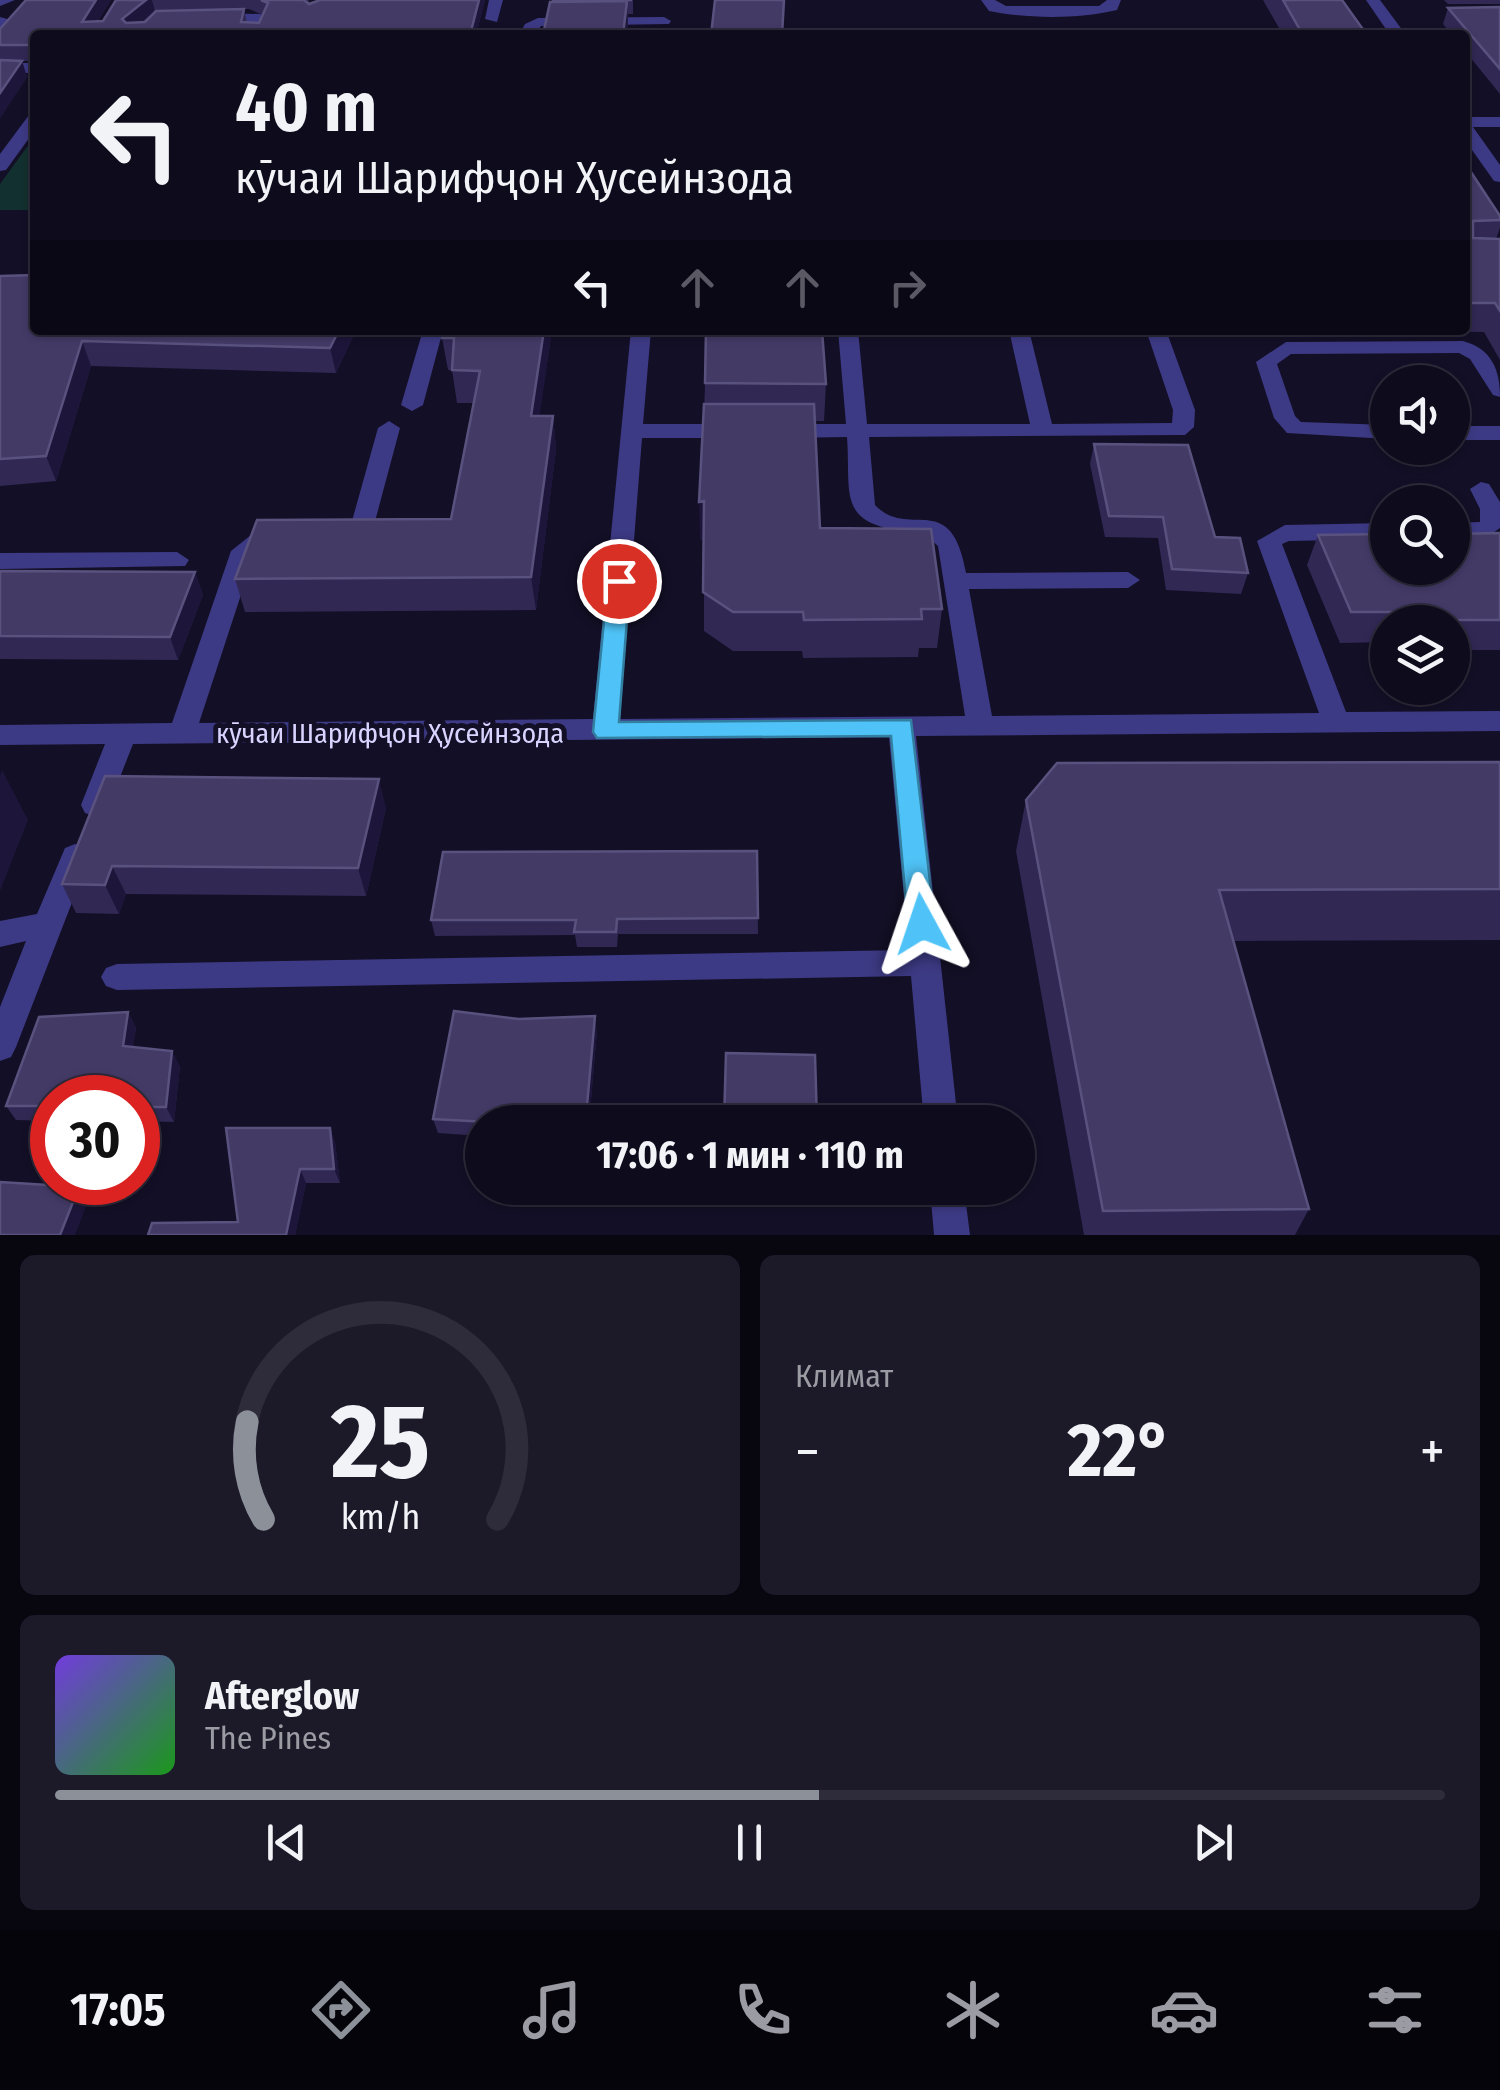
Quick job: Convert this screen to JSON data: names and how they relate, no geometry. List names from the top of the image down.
{
  "streets": {
    "street": ["кӯчаи Шарифҷон Ҳусейнзода"]
  },
  "page": {
    "turn": ["40 m", "кӯчаи Шарифҷон Ҳусейнзода"],
    "limit": "30",
    "trip": "17:06 · 1 мин · 110 m",
    "tile": "Климат",
    "heat": ["−", "22°", "+"],
    "song": ["Afterglow", "The Pines"],
    "tabs": "17:05",
    "gauge": ["25", "km/h"]
  }
}
